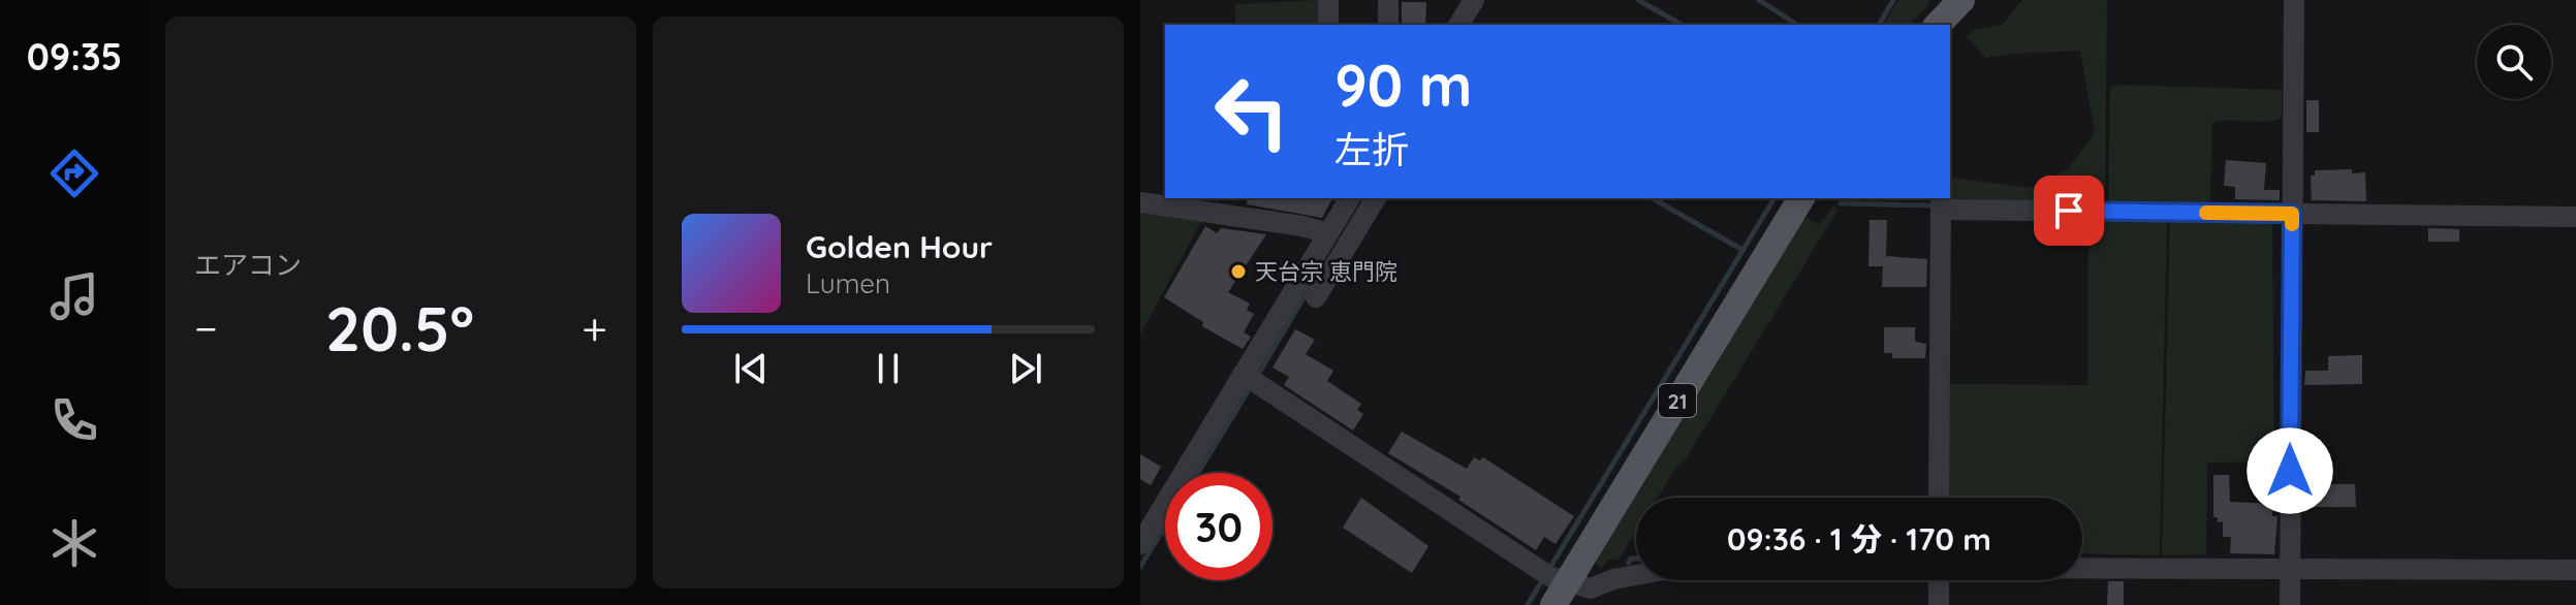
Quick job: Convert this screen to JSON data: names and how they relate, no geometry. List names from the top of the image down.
{
  "streets": {
    "main road": ["21"]
  },
  "places": ["天台宗 恵門院"],
  "page": {
    "tabs": "09:35",
    "tile": "エアコン",
    "turn": ["90 m", "左折"],
    "song": ["Golden Hour", "Lumen"],
    "heat": ["−", "20.5°", "+"],
    "limit": "30",
    "trip": "09:36 · 1 分 · 170 m"
  }
}
